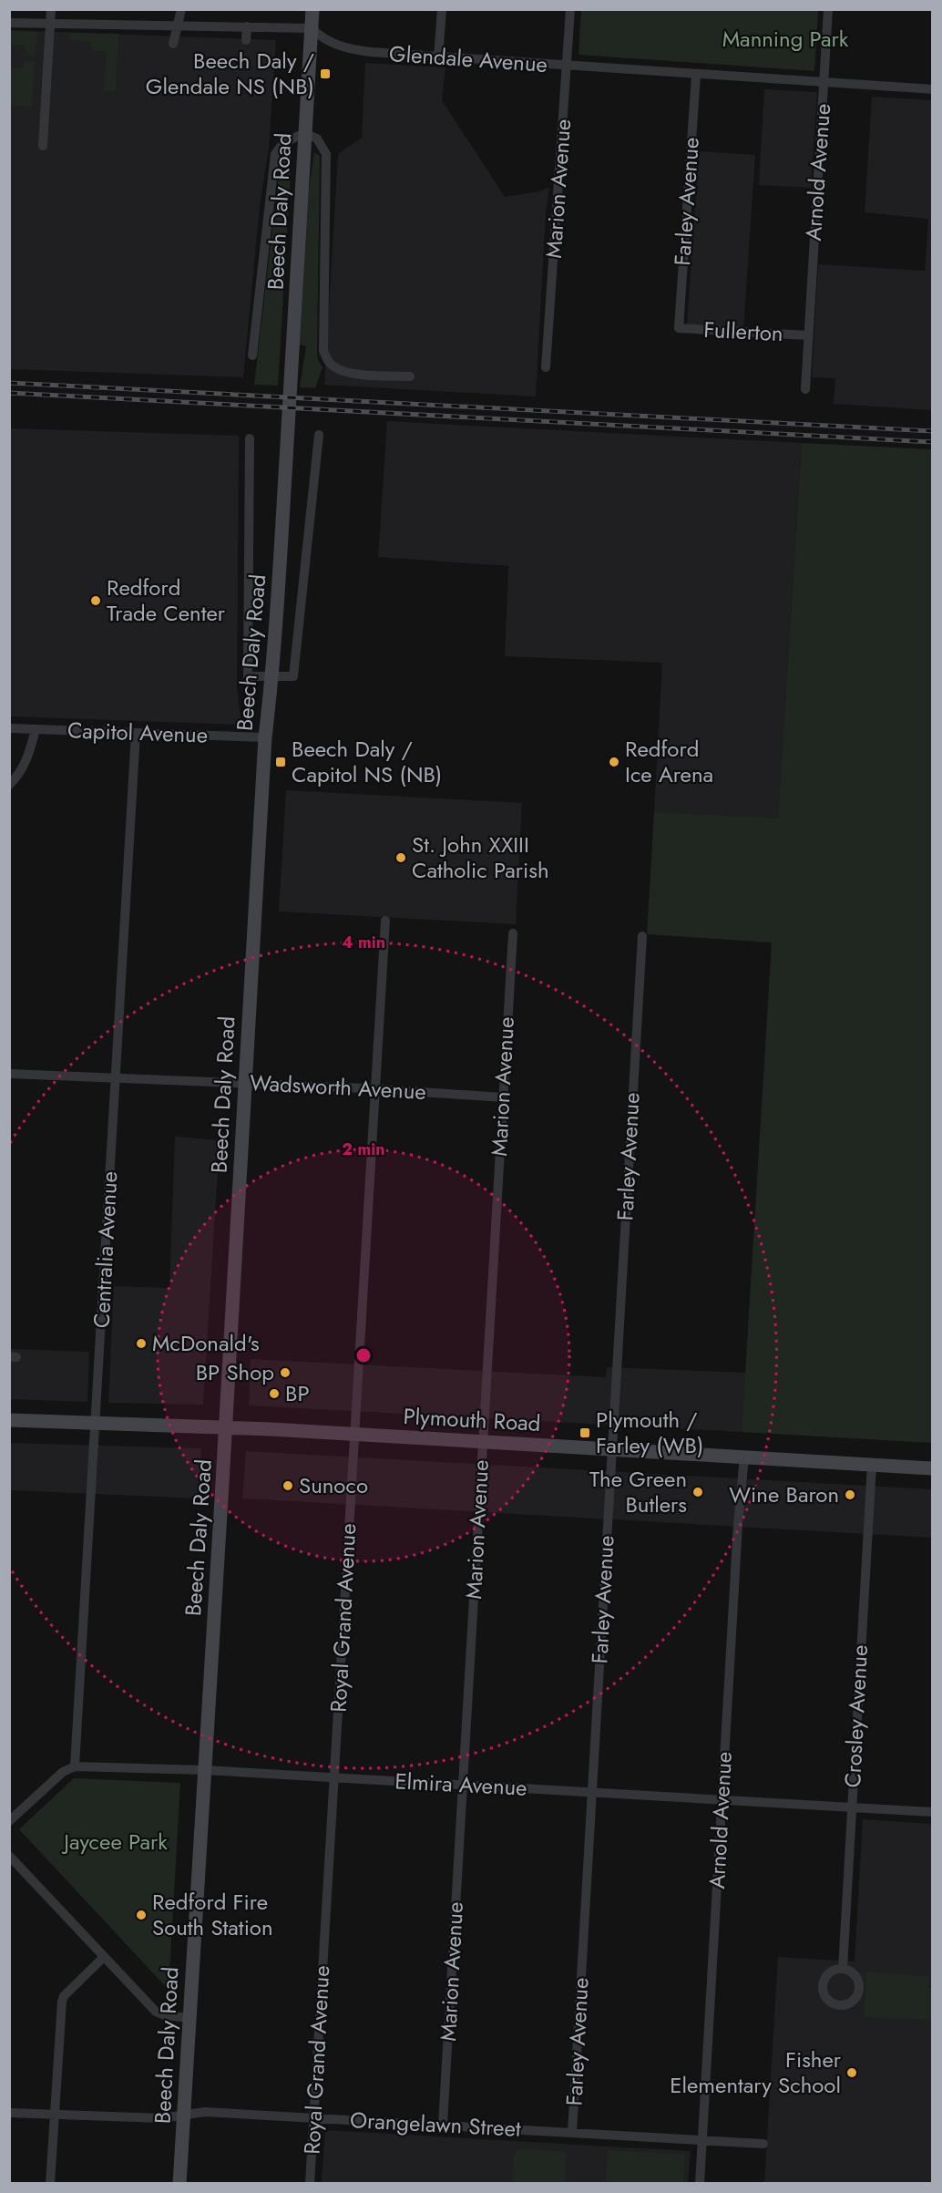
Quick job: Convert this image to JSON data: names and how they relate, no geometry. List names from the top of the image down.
{
  "streets": {
    "main road": ["Beech Daly Road", "Plymouth Road"],
    "street": [
      "Glendale Avenue",
      "Arnold Avenue",
      "Marion Avenue",
      "Farley Avenue",
      "Fullerton",
      "Capitol Avenue",
      "Wadsworth Avenue",
      "Centralia Avenue",
      "Royal Grand Avenue",
      "Crosley Avenue",
      "Elmira Avenue",
      "Orangelawn Street"
    ]
  },
  "crossings": [
    ["Glendale Avenue", "Arnold Avenue"],
    ["Glendale Avenue", "Marion Avenue"],
    ["Glendale Avenue", "Farley Avenue"],
    ["Glendale Avenue", "Beech Daly Road"],
    ["Arnold Avenue", "Fullerton"],
    ["Arnold Avenue", "Plymouth Road"],
    ["Arnold Avenue", "Elmira Avenue"],
    ["Arnold Avenue", "Orangelawn Street"],
    ["Marion Avenue", "Wadsworth Avenue"],
    ["Marion Avenue", "Plymouth Road"],
    ["Marion Avenue", "Elmira Avenue"],
    ["Marion Avenue", "Orangelawn Street"],
    ["Farley Avenue", "Fullerton"],
    ["Farley Avenue", "Plymouth Road"],
    ["Farley Avenue", "Elmira Avenue"],
    ["Farley Avenue", "Orangelawn Street"],
    ["Beech Daly Road", "Capitol Avenue"],
    ["Beech Daly Road", "Wadsworth Avenue"],
    ["Beech Daly Road", "Plymouth Road"],
    ["Beech Daly Road", "Elmira Avenue"],
    ["Beech Daly Road", "Orangelawn Street"],
    ["Capitol Avenue", "Centralia Avenue"],
    ["Wadsworth Avenue", "Centralia Avenue"],
    ["Wadsworth Avenue", "Royal Grand Avenue"],
    ["Centralia Avenue", "Plymouth Road"],
    ["Centralia Avenue", "Elmira Avenue"],
    ["Plymouth Road", "Royal Grand Avenue"],
    ["Plymouth Road", "Crosley Avenue"],
    ["Royal Grand Avenue", "Elmira Avenue"],
    ["Royal Grand Avenue", "Orangelawn Street"],
    ["Crosley Avenue", "Elmira Avenue"]
  ],
  "parks": ["Manning Park", "Jaycee Park"],
  "places": {
    "transit": ["Beech Daly / Glendale NS (NB)", "Beech Daly / Capitol NS (NB)", "Plymouth / Farley (WB)"],
    "other": [
      "Redford Trade Center",
      "Redford Ice Arena",
      "St. John XXIII Catholic Parish",
      "McDonald's",
      "BP Shop",
      "BP",
      "Sunoco",
      "The Green Butlers",
      "Wine Baron",
      "Redford Fire South Station",
      "Fisher Elementary School"
    ]
  },
  "rings": ["4 min", "2 min"]
}
